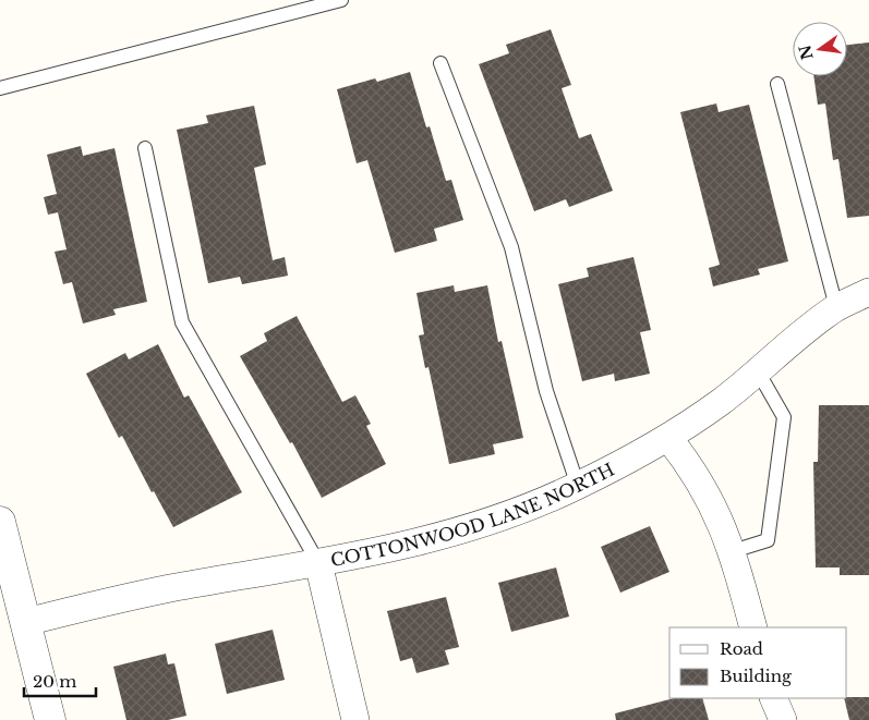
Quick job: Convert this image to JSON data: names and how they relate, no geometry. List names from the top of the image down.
{
  "streets": {
    "street": ["COTTONWOOD LANE NORTH"]
  },
  "legend": ["Road", "Building"],
  "scale_bar": "20 m",
  "north": "left"
}
